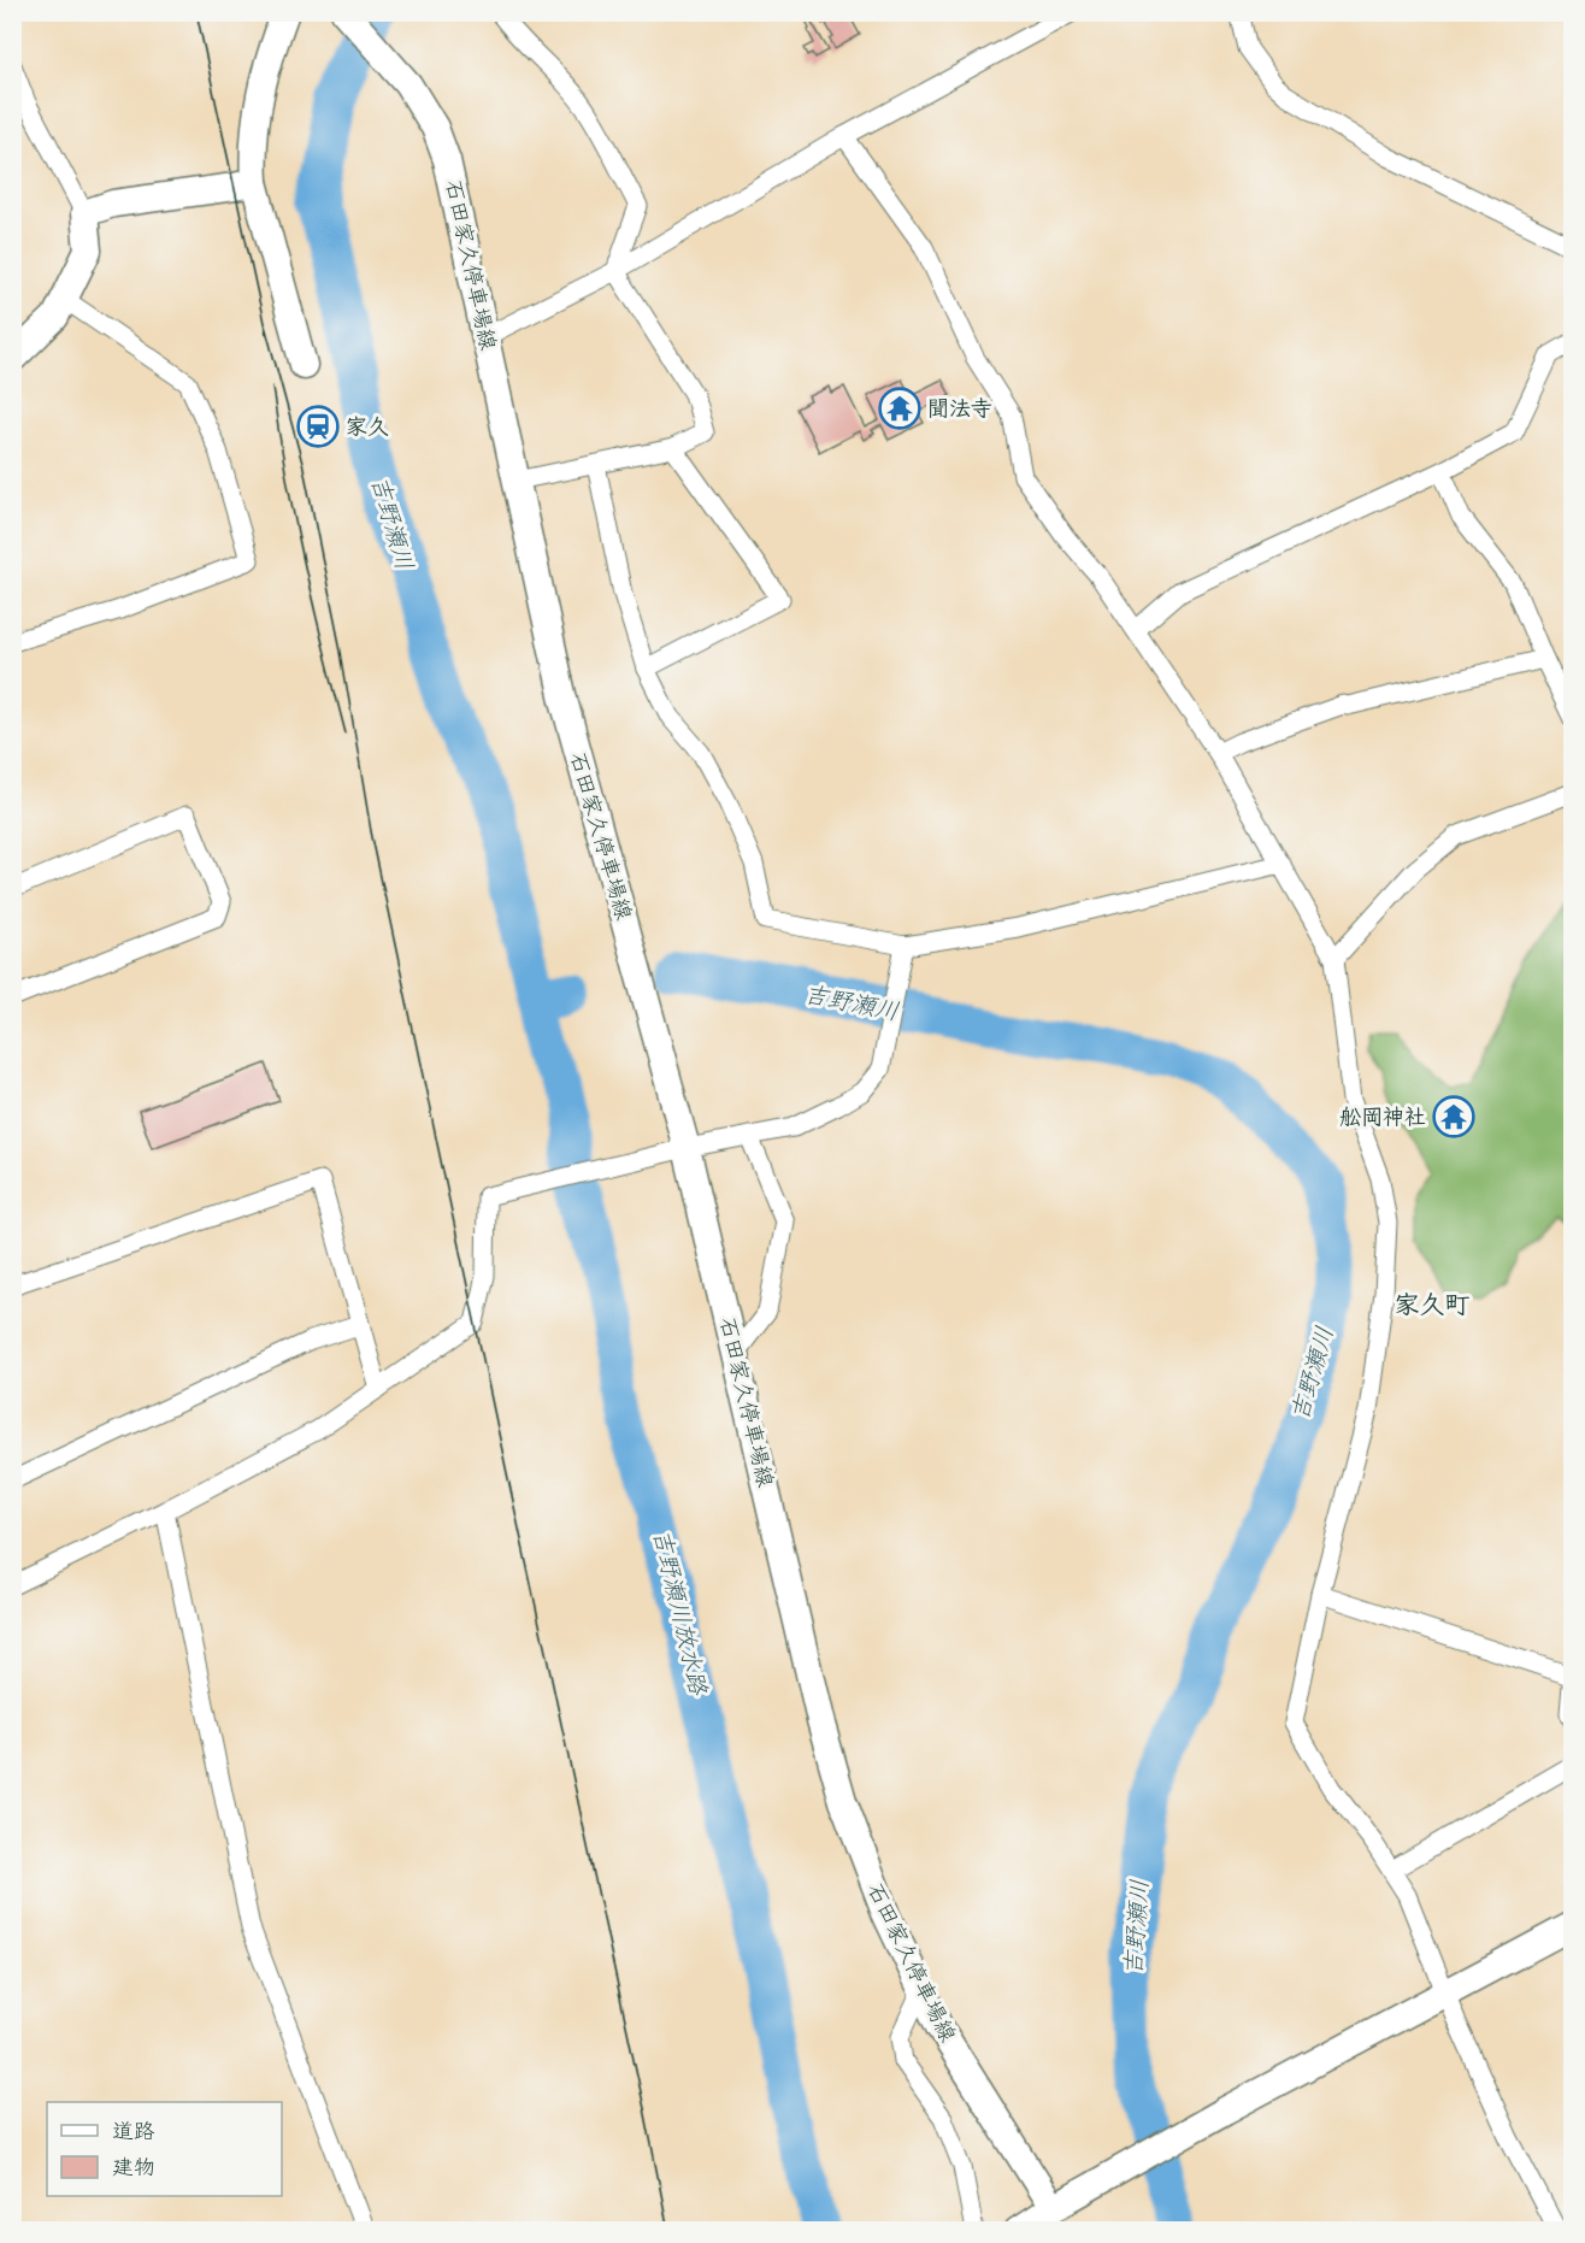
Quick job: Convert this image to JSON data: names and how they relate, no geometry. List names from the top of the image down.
{
  "streets": {
    "main road": ["石田家久停車場線"]
  },
  "districts": ["家久町"],
  "water": ["吉野瀬川", "吉野瀬川放水路"],
  "places": {
    "temple": ["聞法寺", "舩岡神社"],
    "station": ["家久"]
  },
  "legend": ["道路", "建物"]
}
